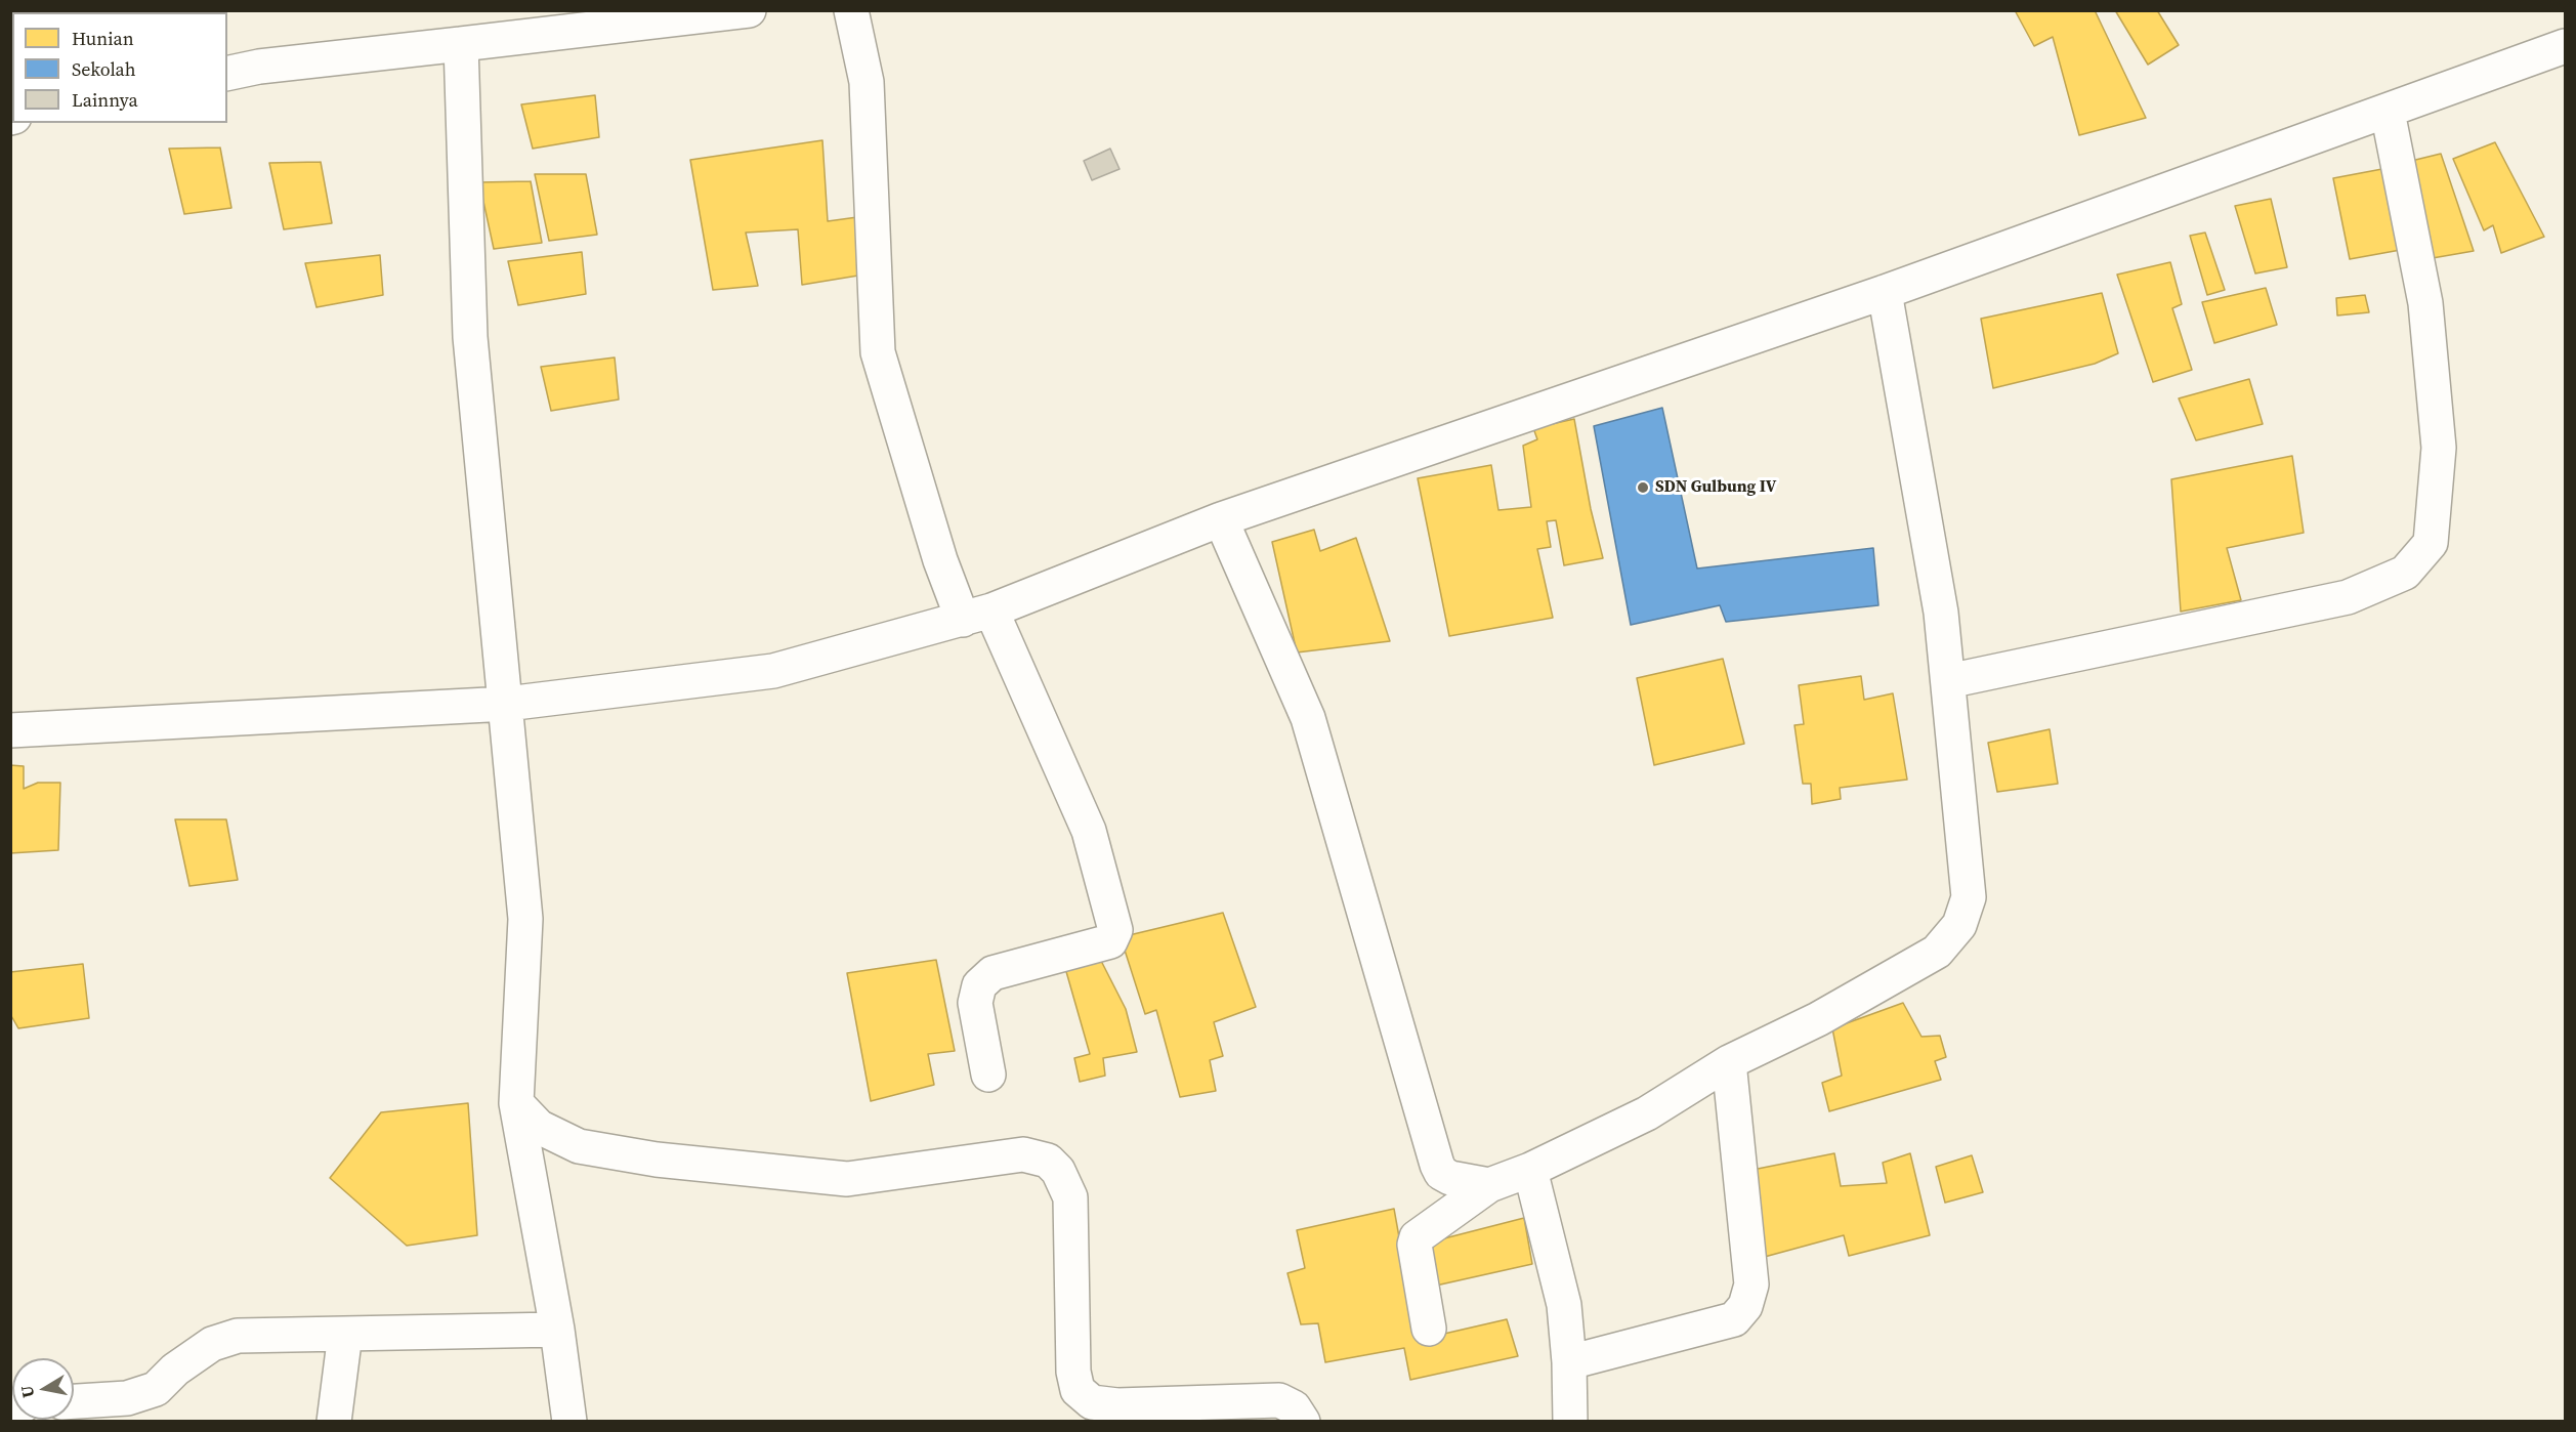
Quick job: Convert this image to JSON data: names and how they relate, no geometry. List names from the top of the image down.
{
  "places": ["SDN Gulbung IV"],
  "legend": ["Hunian", "Sekolah", "Lainnya"],
  "north": "left"
}
